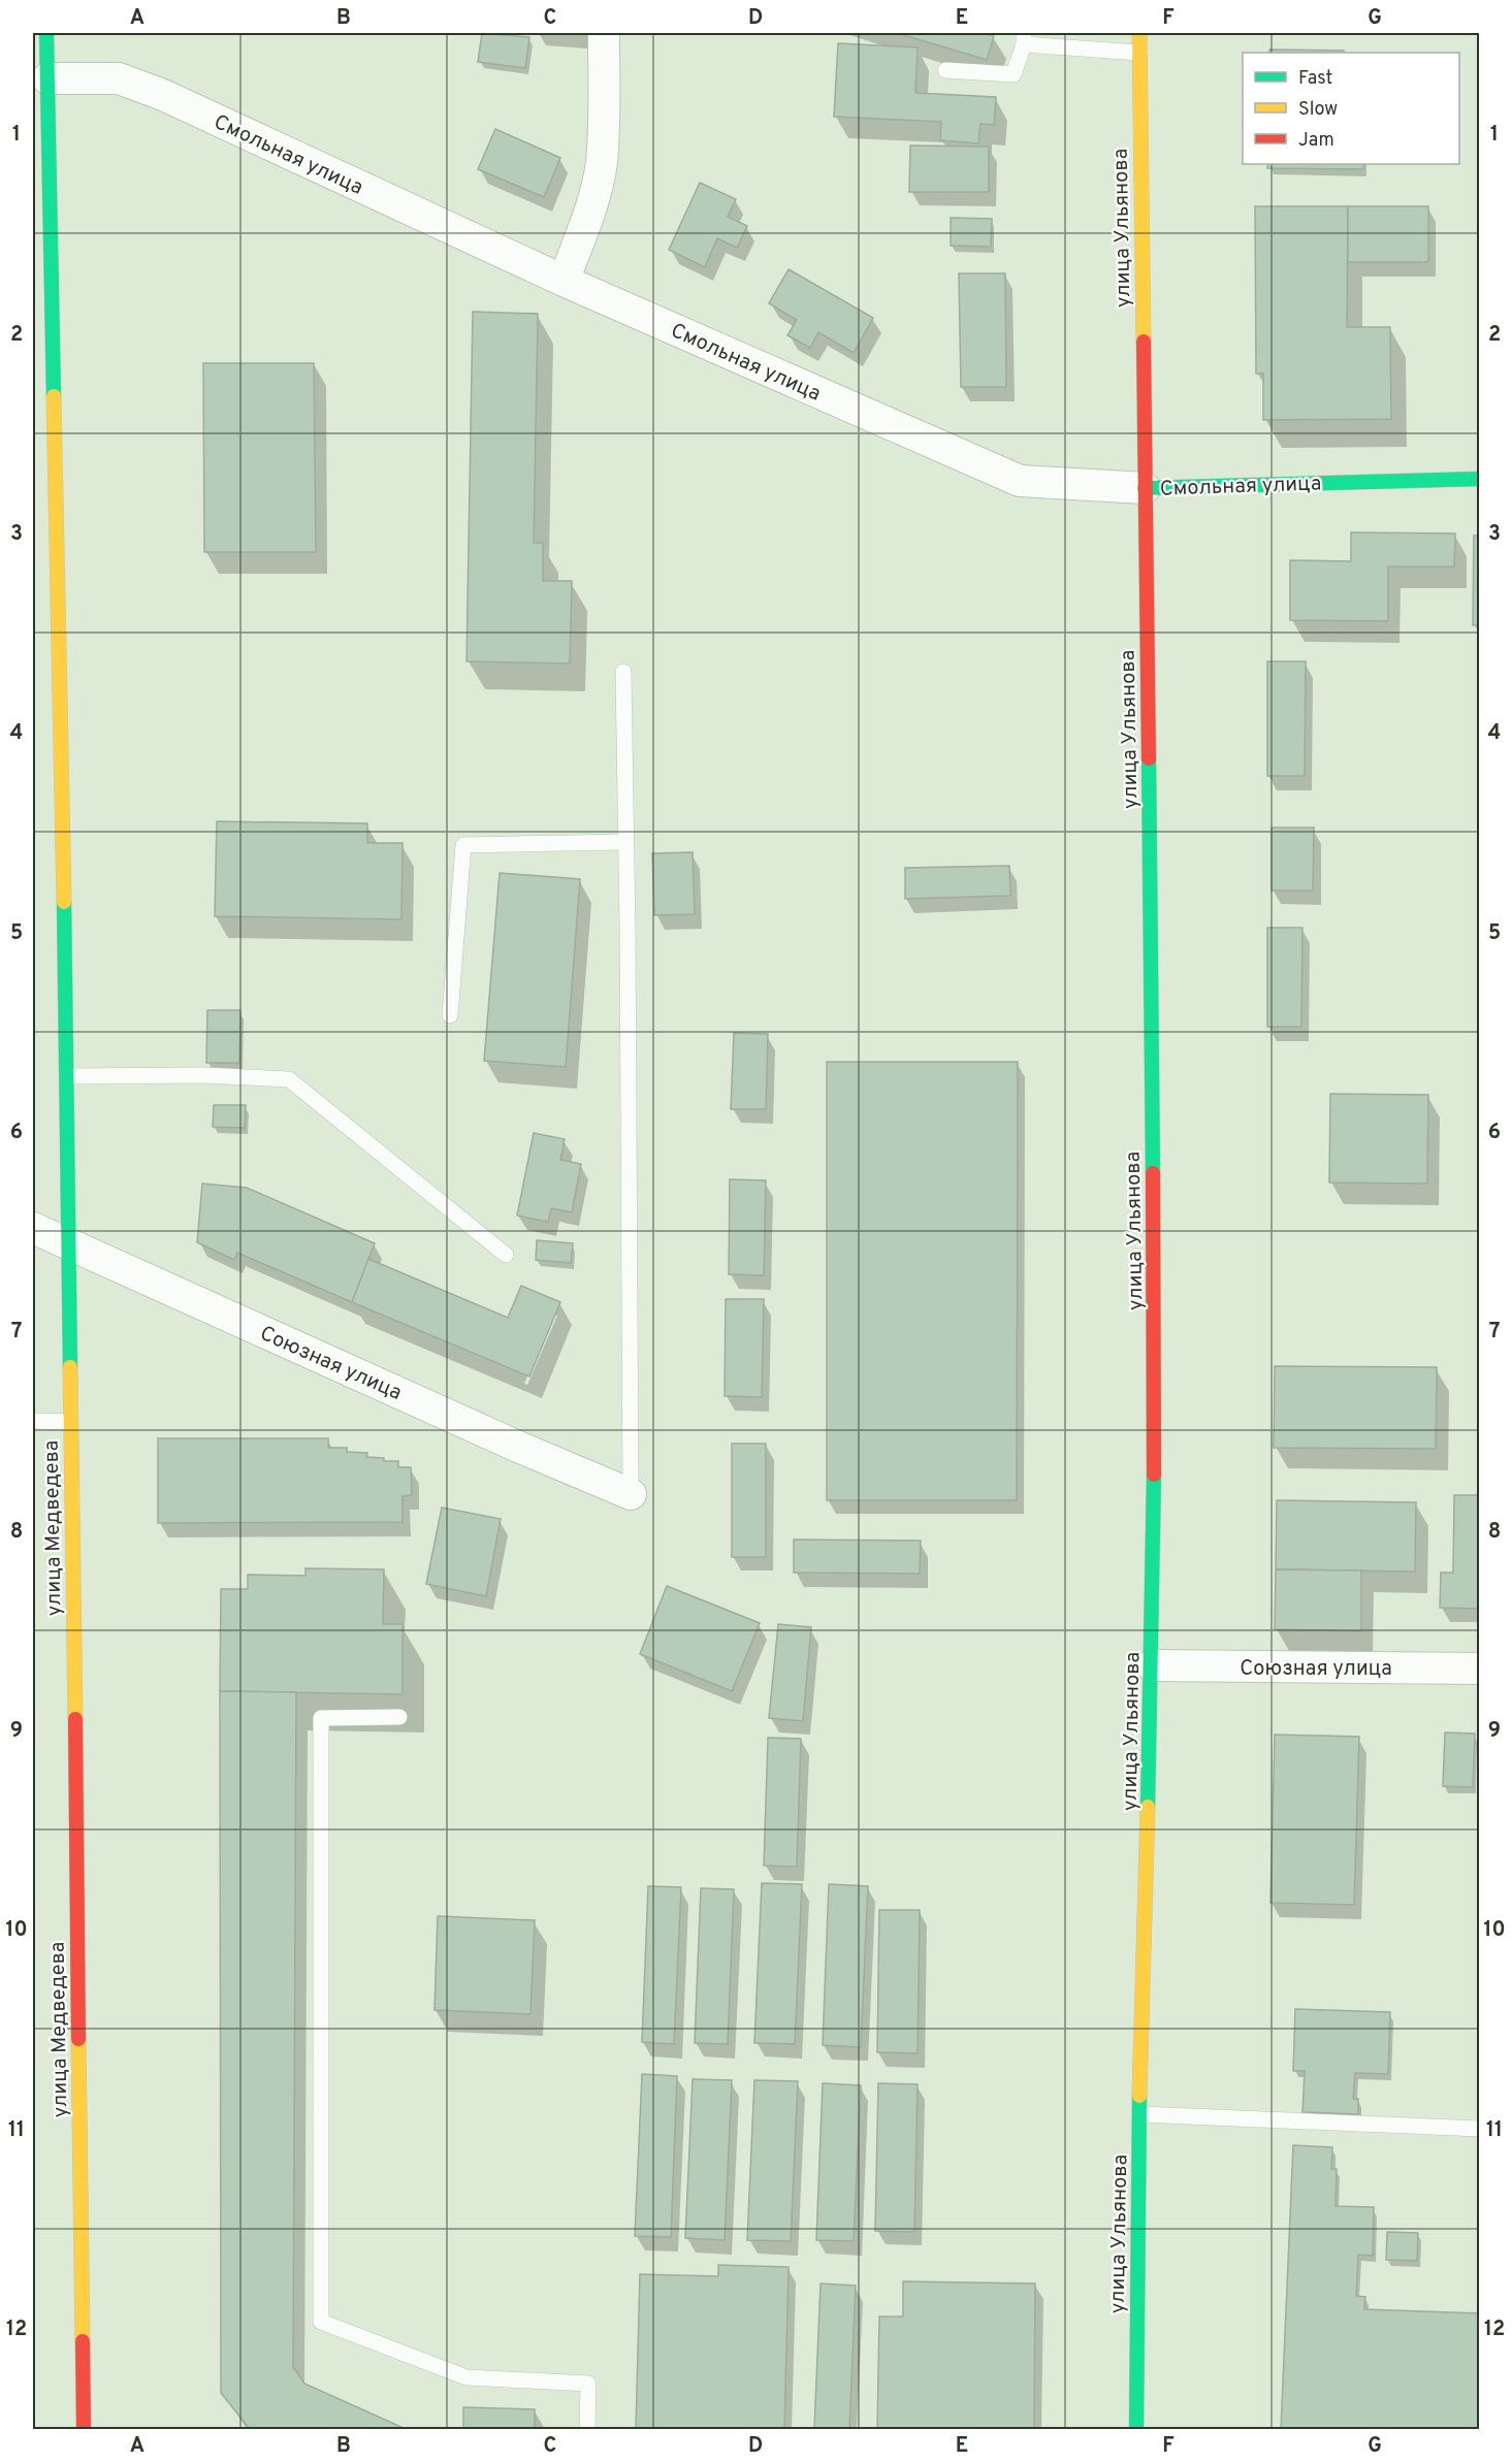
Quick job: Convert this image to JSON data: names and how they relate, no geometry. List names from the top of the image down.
{
  "streets": {
    "street": [
      "Смольная улица",
      "улица Ульянова",
      "Союзная улица",
      "улица Медведева"
    ]
  },
  "crossings": [
    ["Смольная улица", "улица Ульянова"],
    ["Смольная улица", "улица Медведева"],
    ["улица Ульянова", "Союзная улица"],
    ["Союзная улица", "улица Медведева"]
  ],
  "legend": ["Fast", "Slow", "Jam"],
  "grid": {
    "columns": [
      "A",
      "B",
      "C",
      "D",
      "E",
      "F",
      "G"
    ],
    "rows": [
      "1",
      "2",
      "3",
      "4",
      "5",
      "6",
      "7",
      "8",
      "9",
      "10",
      "11",
      "12"
    ]
  }
}
